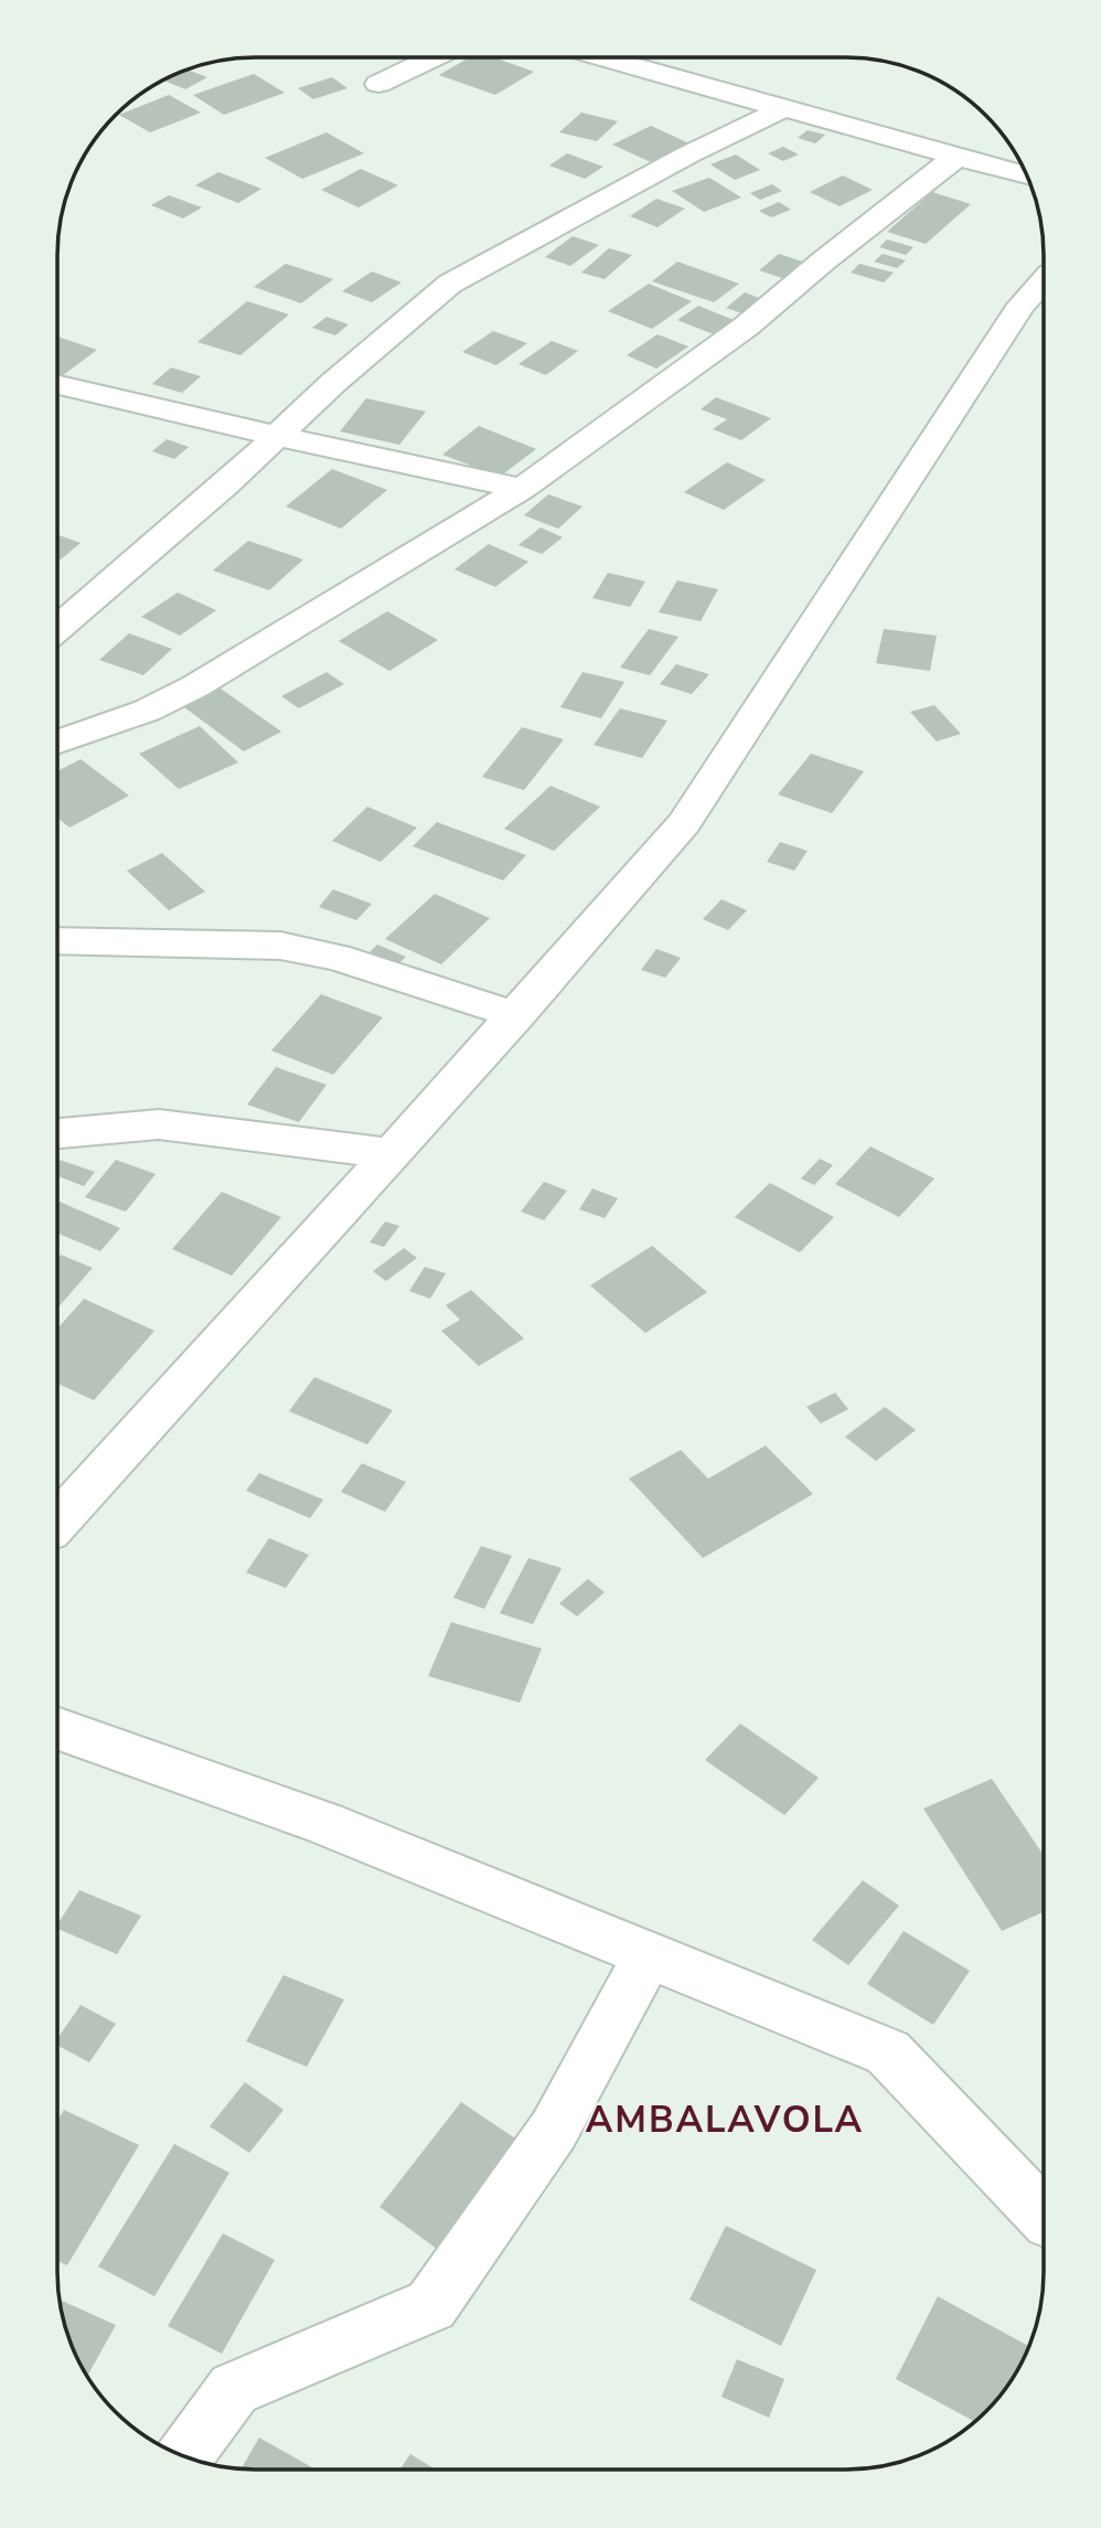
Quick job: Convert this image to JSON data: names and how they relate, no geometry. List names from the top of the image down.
{
  "districts": ["AMBALAVOLA"]
}
